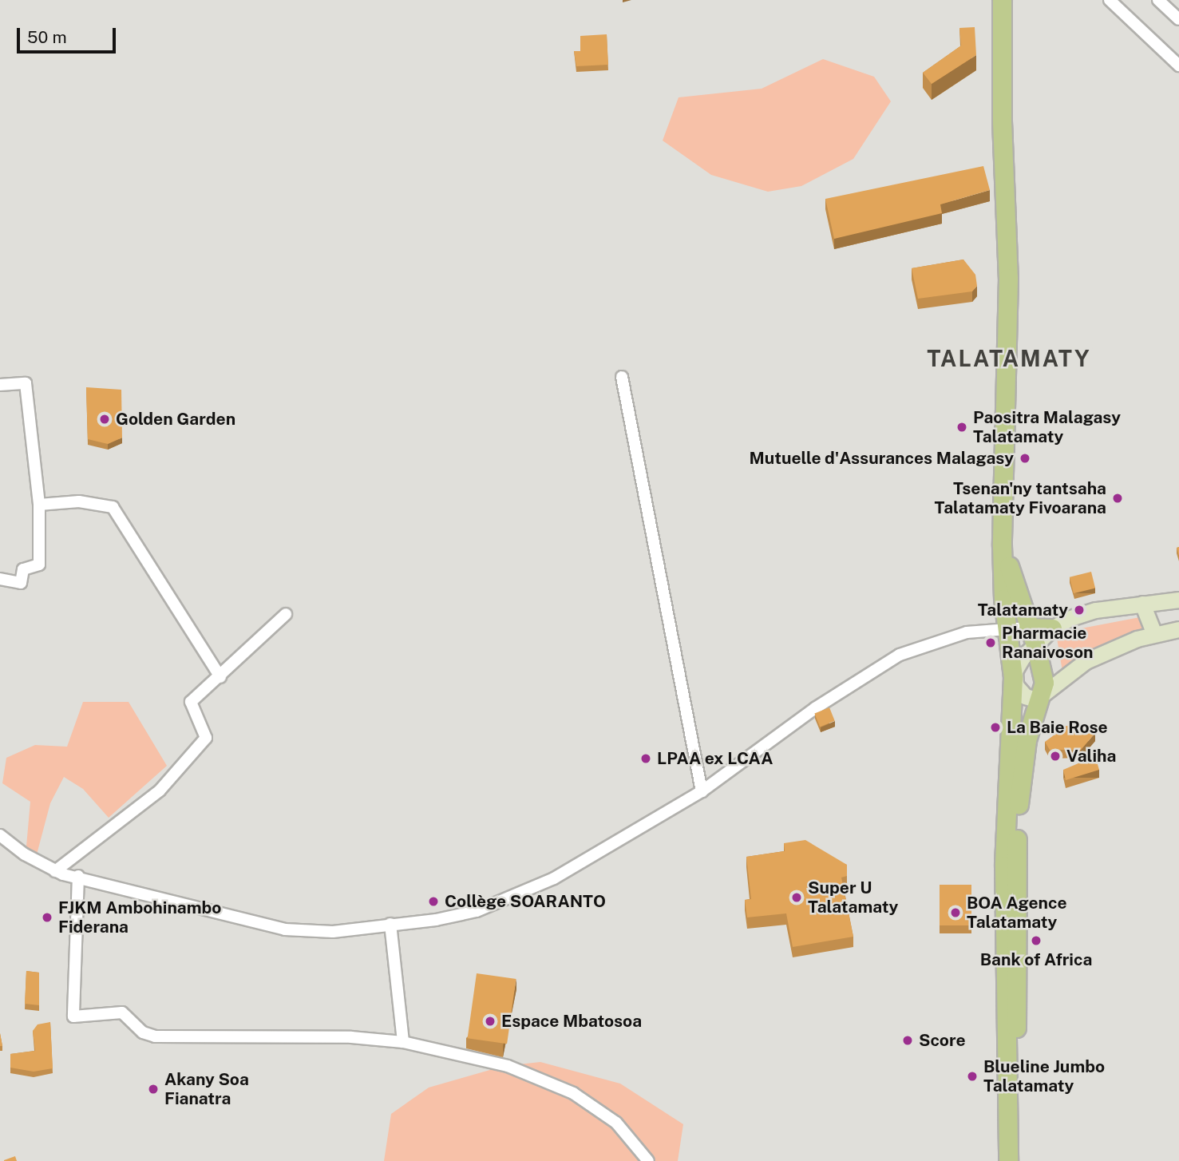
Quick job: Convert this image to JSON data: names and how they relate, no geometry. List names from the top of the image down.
{
  "districts": ["TALATAMATY"],
  "places": [
    "Golden Garden",
    "Paositra Malagasy Talatamaty",
    "Mutuelle d'Assurances Malagasy",
    "Tsenan'ny tantsaha Talatamaty Fivoarana",
    "Talatamaty",
    "Pharmacie Ranaivoson",
    "La Baie Rose",
    "Valiha",
    "LPAA ex LCAA",
    "Super U Talatamaty",
    "Collège SOARANTO",
    "BOA Agence Talatamaty",
    "FJKM Ambohinambo Fiderana",
    "Bank of Africa",
    "Espace Mbatosoa",
    "Score",
    "Blueline Jumbo Talatamaty",
    "Akany Soa Fianatra"
  ],
  "scale_bar": "50 m"
}
